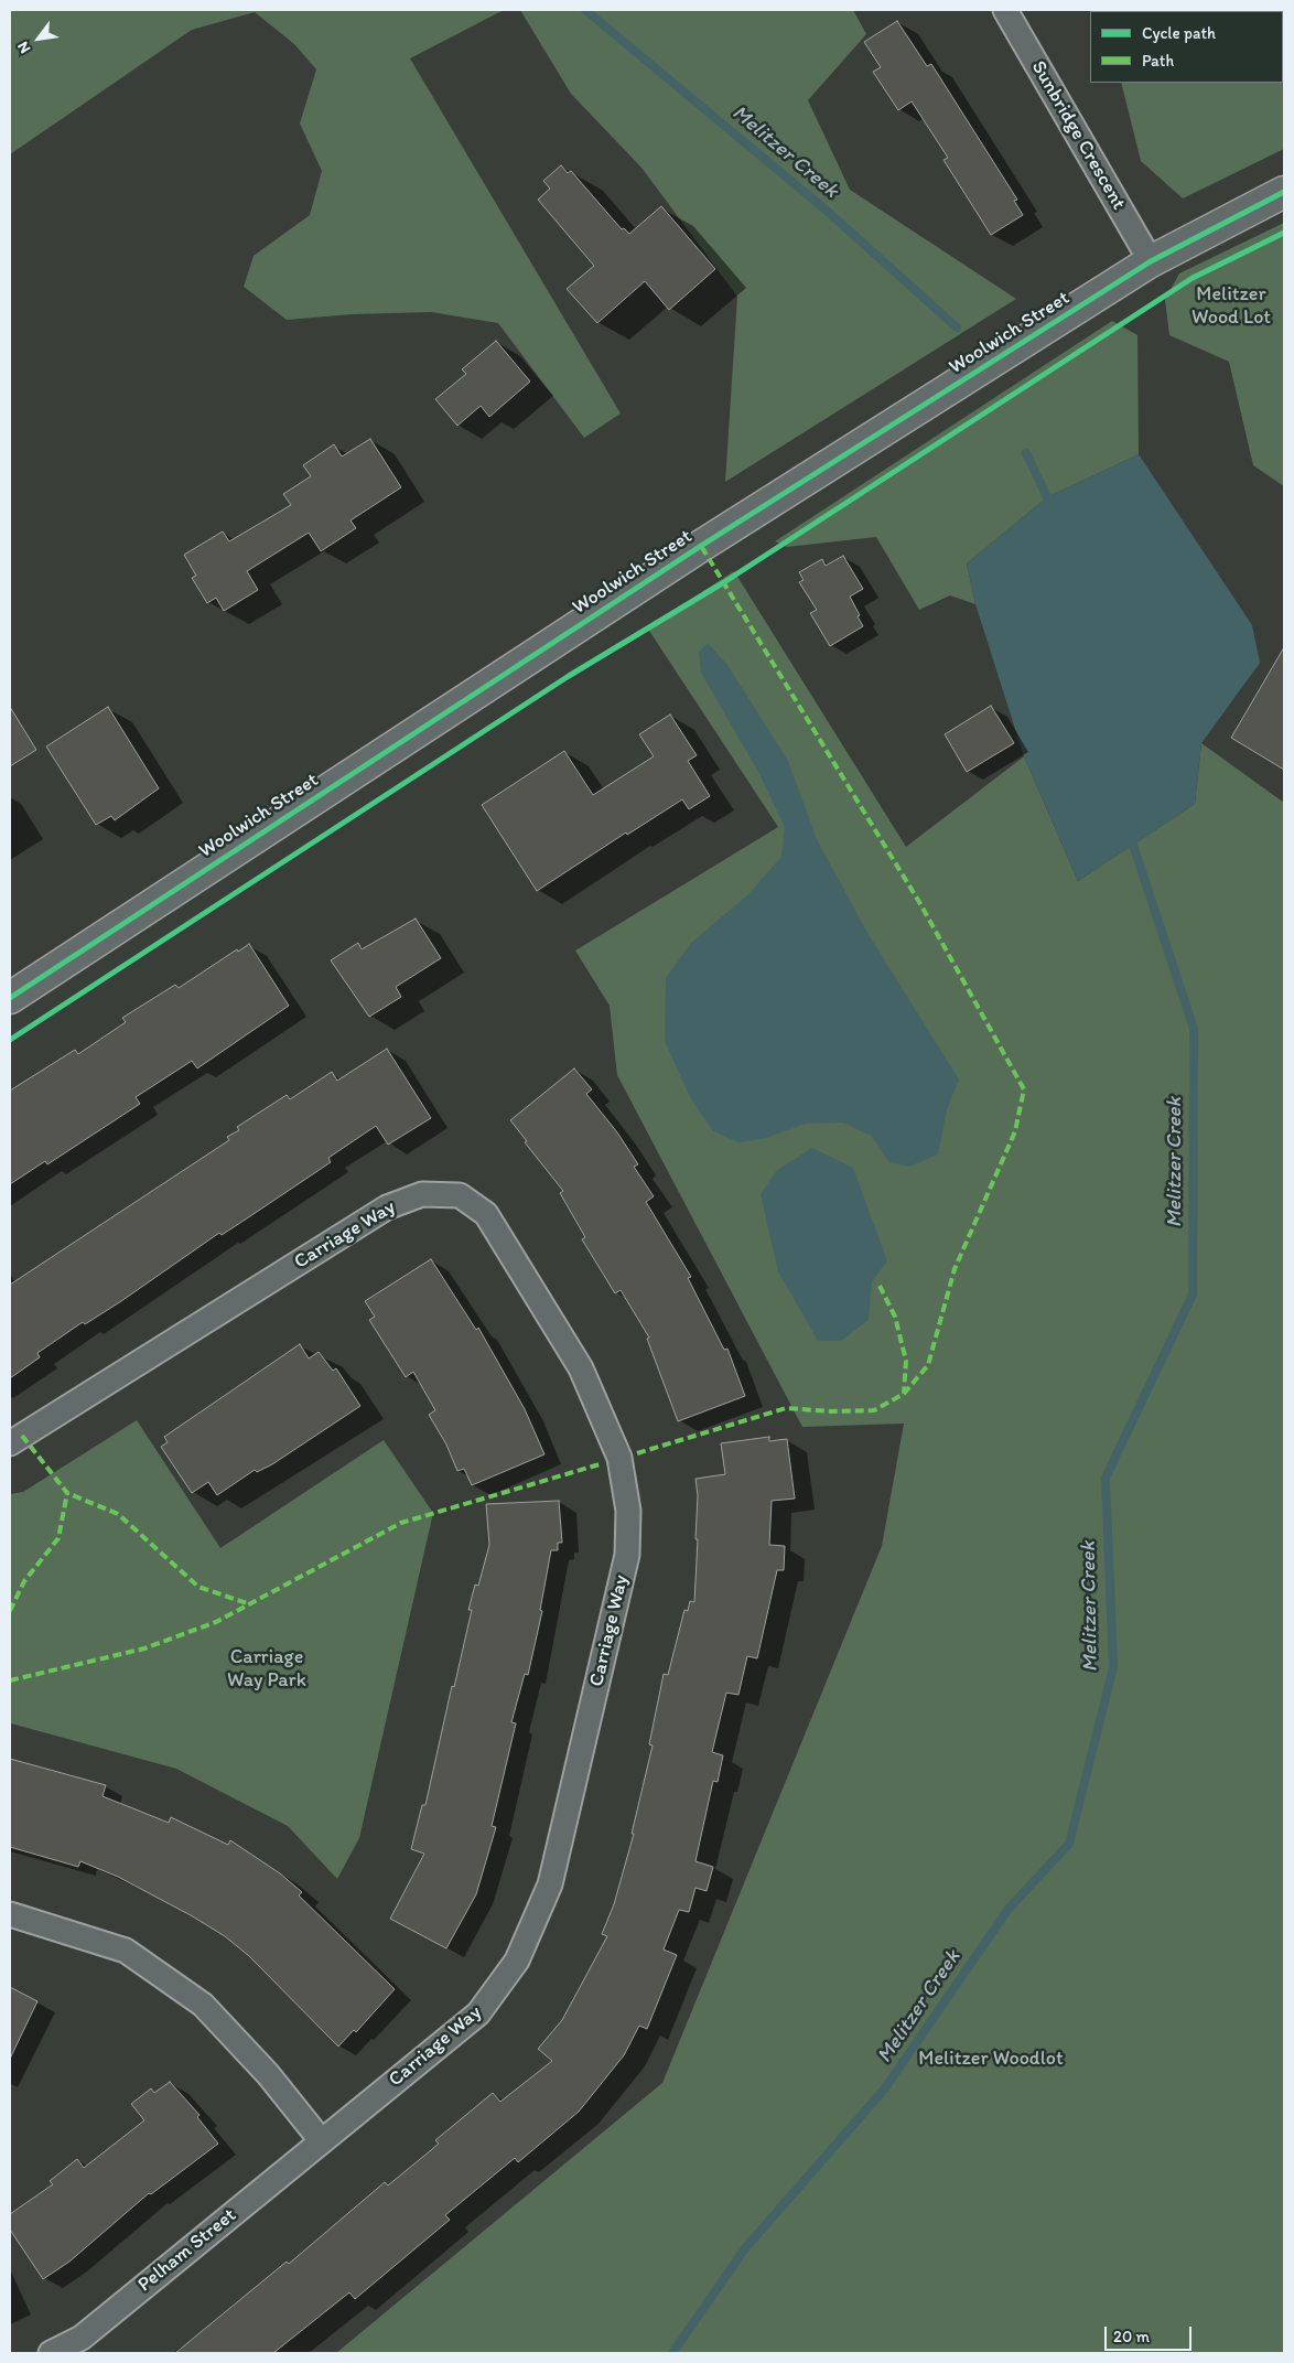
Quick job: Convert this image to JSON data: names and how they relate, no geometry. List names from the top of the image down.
{
  "streets": {
    "street": [
      "Sunbridge Crescent",
      "Woolwich Street",
      "Carriage Way",
      "Pelham Street"
    ]
  },
  "crossings": [
    ["Sunbridge Crescent", "Woolwich Street"],
    ["Carriage Way", "Pelham Street"]
  ],
  "water": ["Melitzer Creek"],
  "parks": ["Melitzer Wood Lot", "Carriage Way Park", "Melitzer Woodlot"],
  "legend": ["Cycle path", "Path"],
  "scale_bar": "20 m",
  "north": "bottom left"
}
